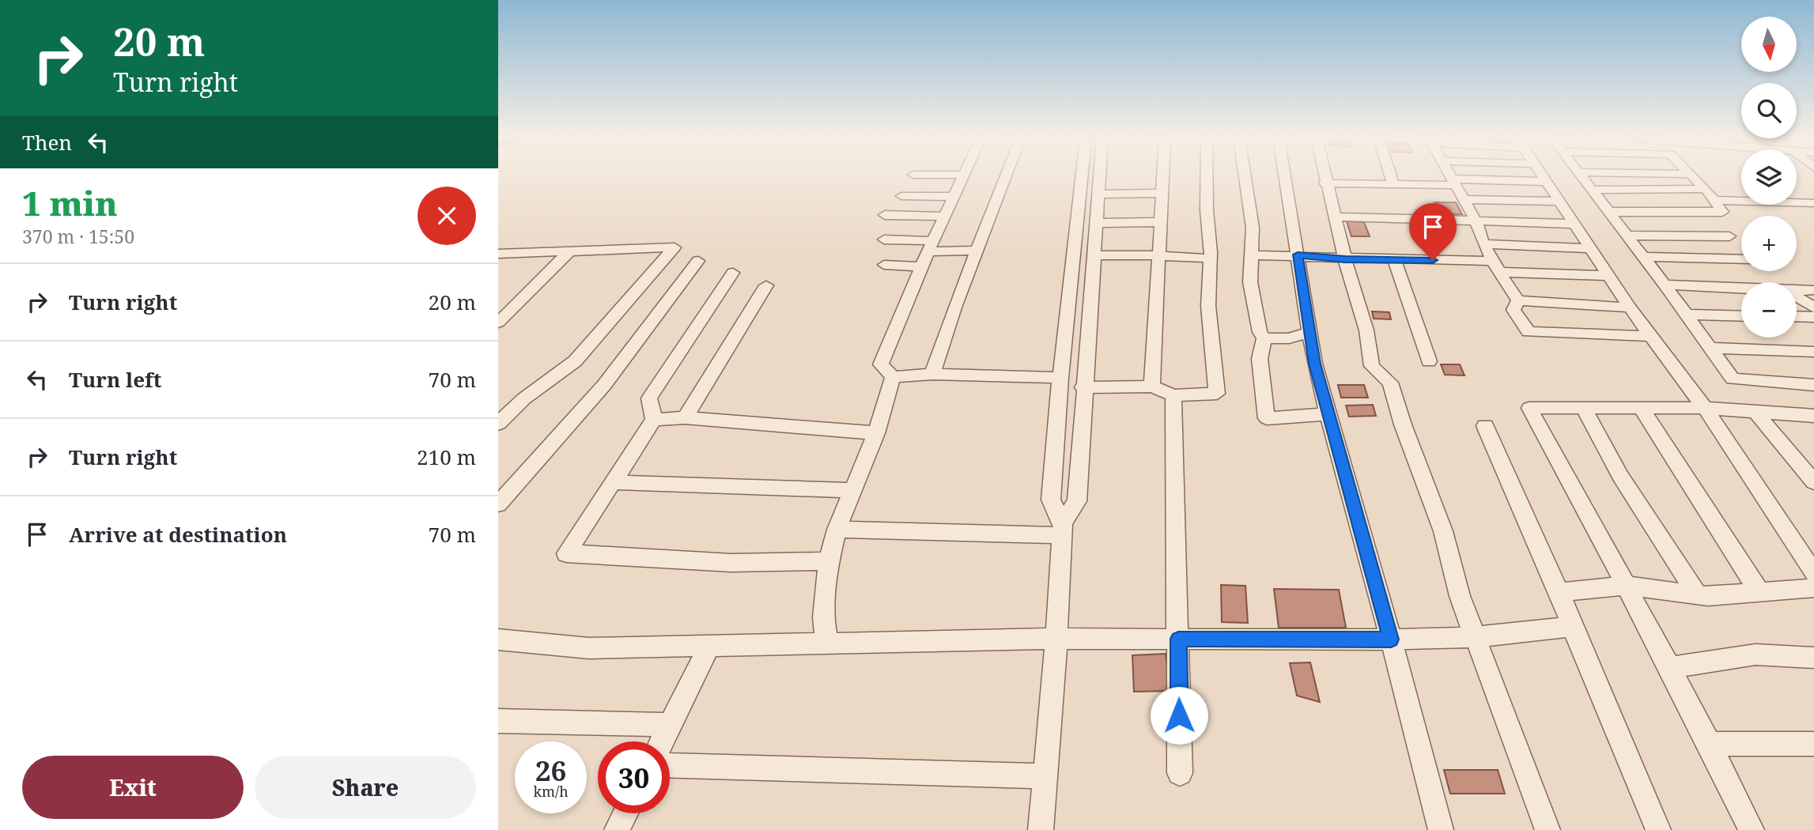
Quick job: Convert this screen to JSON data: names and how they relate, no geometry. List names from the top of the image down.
{
  "north": "bottom",
  "page": {
    "turn": ["20 m", "Turn right"],
    "map_buttons": ["+", "−"],
    "then": "Then",
    "heading": ["1 min", "370 m · 15:50"],
    "list": [
      {
        "name": "Turn right",
        "value": "20 m"
      },
      {
        "name": "Turn left",
        "value": "70 m"
      },
      {
        "name": "Turn right",
        "value": "210 m"
      },
      {
        "name": "Arrive at destination",
        "value": "70 m"
      }
    ],
    "speed": "26 km/h",
    "limit": "30",
    "buttons": ["Exit", "Share"]
  }
}
